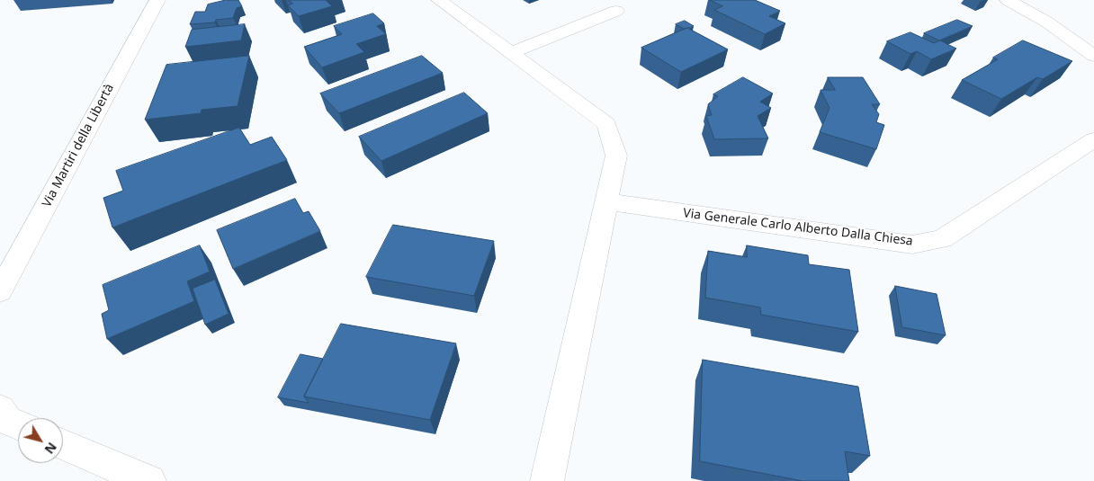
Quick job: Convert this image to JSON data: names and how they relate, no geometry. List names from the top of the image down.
{
  "streets": {
    "main road": ["Via Martiri della Libertà", "Via Generale Carlo Alberto Dalla Chiesa"]
  },
  "north": "bottom right"
}
